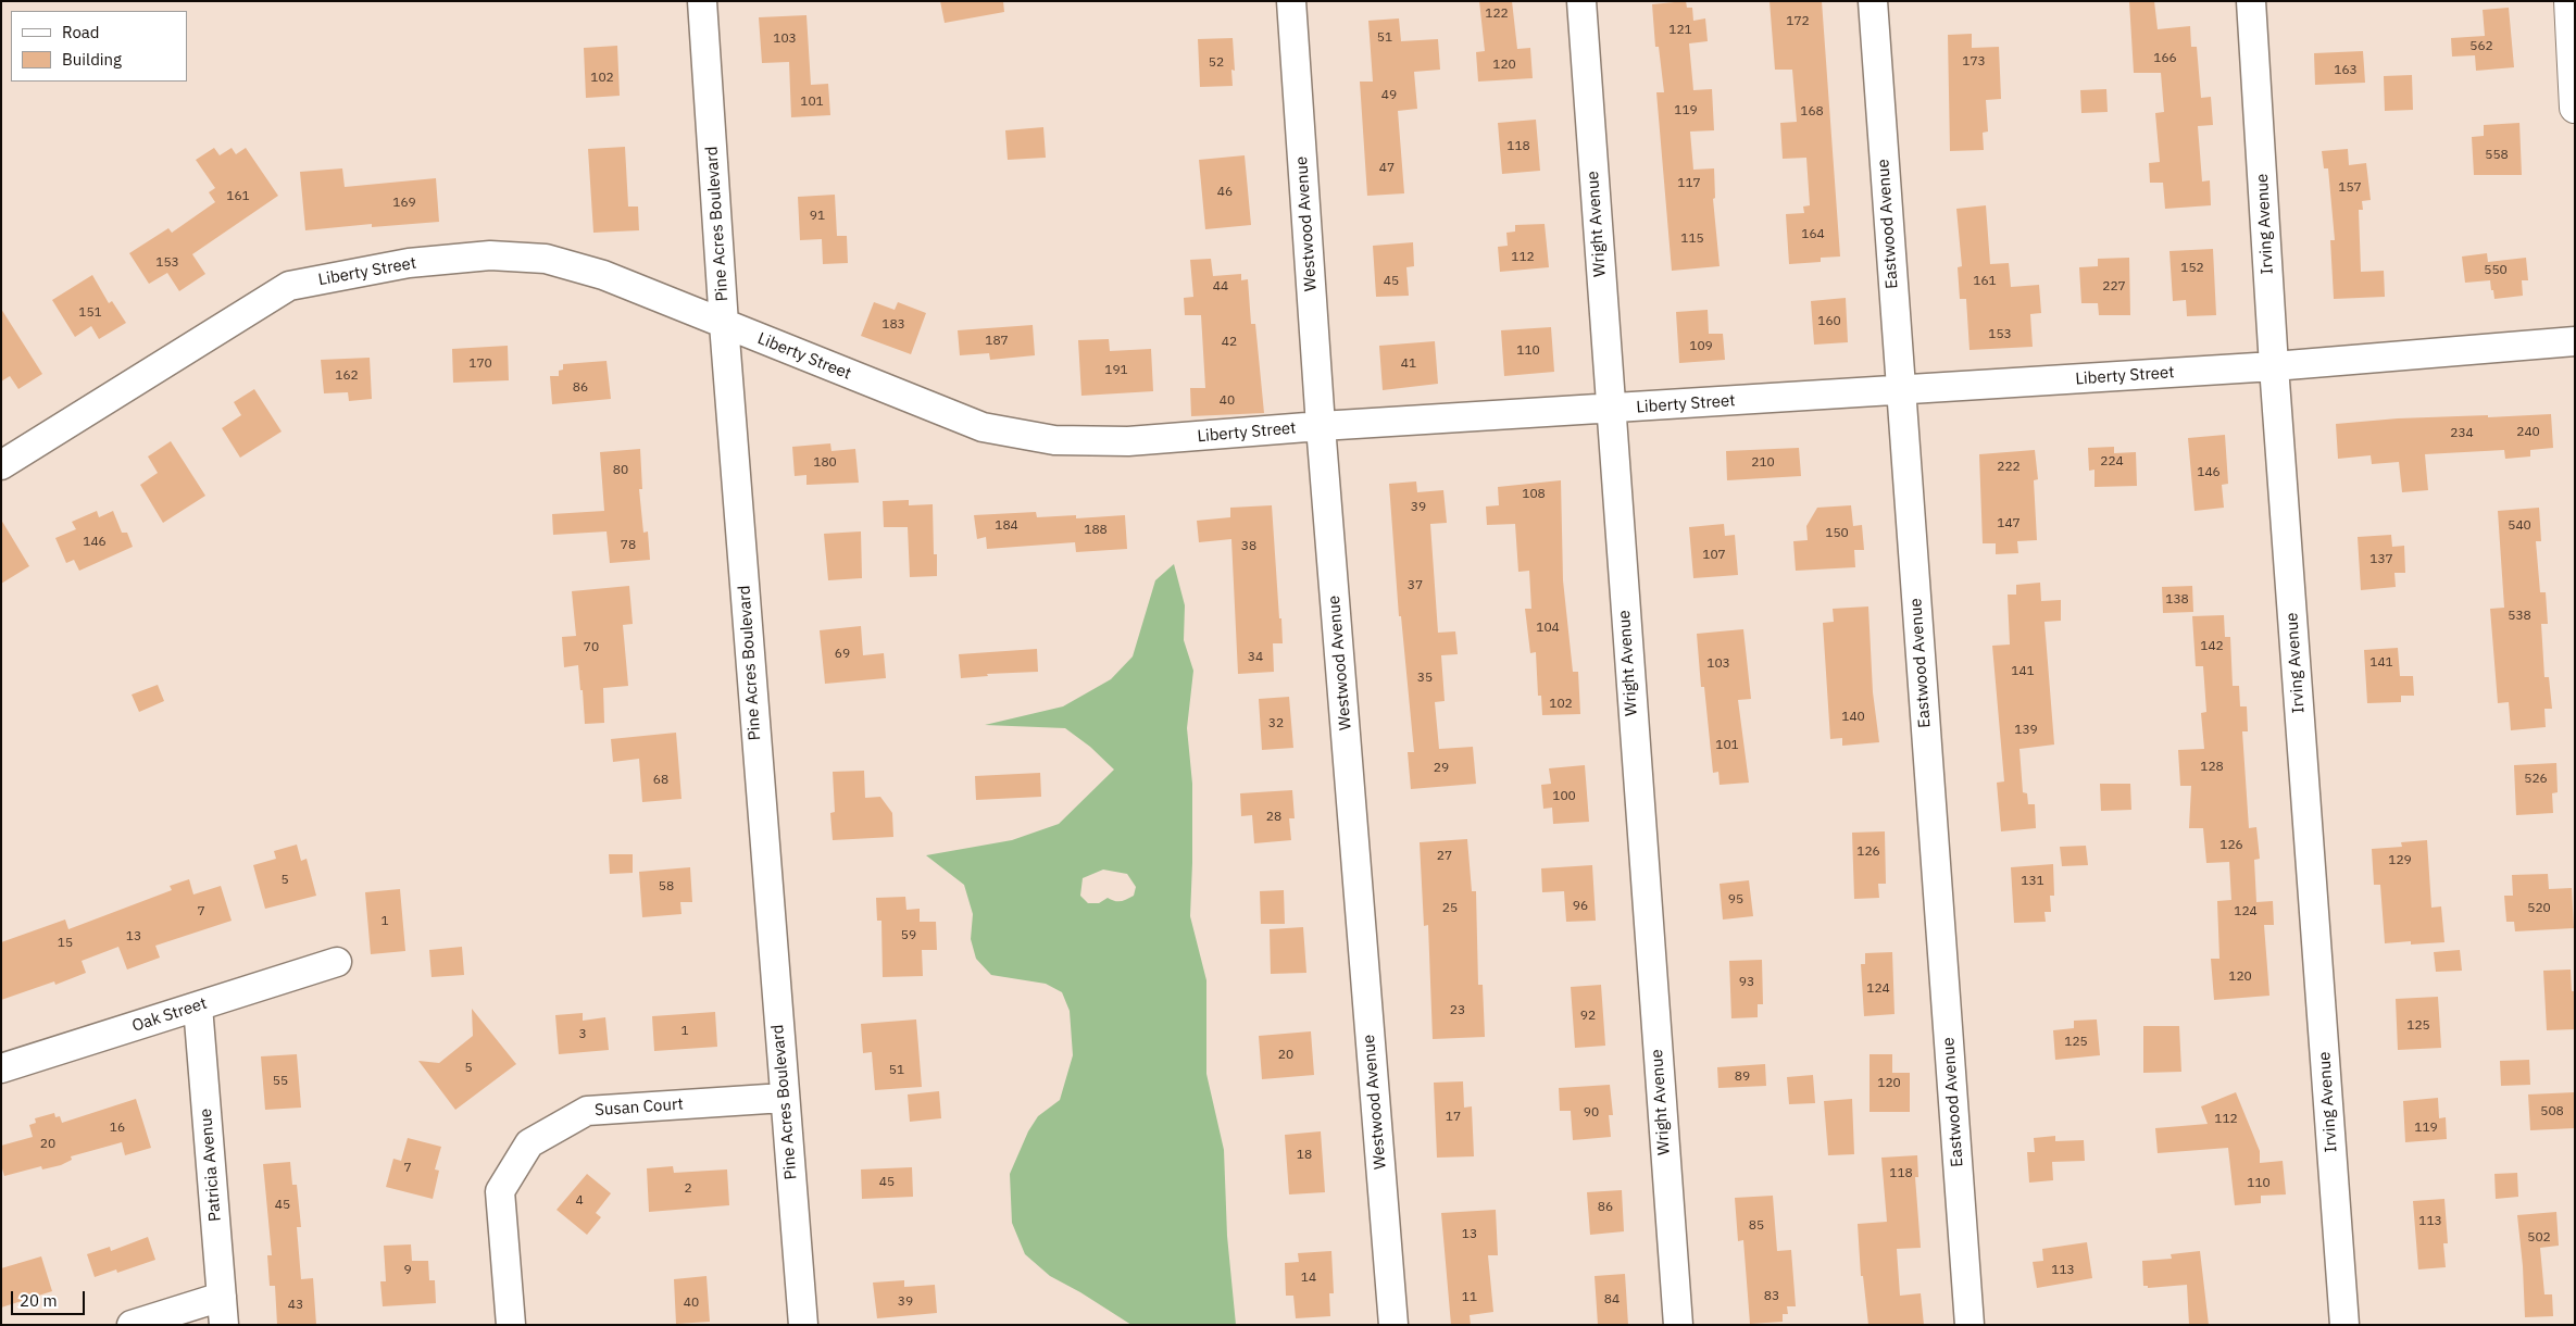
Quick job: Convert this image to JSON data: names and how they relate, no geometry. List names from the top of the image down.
{
  "streets": {
    "street": [
      "Pine Acres Boulevard",
      "Westwood Avenue",
      "Wright Avenue",
      "Eastwood Avenue",
      "Irving Avenue",
      "Liberty Street",
      "Oak Street",
      "Susan Court",
      "Patricia Avenue"
    ]
  },
  "crossings": [
    ["Pine Acres Boulevard", "Liberty Street"],
    ["Pine Acres Boulevard", "Susan Court"],
    ["Westwood Avenue", "Liberty Street"],
    ["Wright Avenue", "Liberty Street"],
    ["Eastwood Avenue", "Liberty Street"],
    ["Irving Avenue", "Liberty Street"],
    ["Oak Street", "Patricia Avenue"]
  ],
  "house_numbers": [
    "122",
    "172",
    "121",
    "51",
    "103",
    "562",
    "166",
    "173",
    "52",
    "120",
    "163",
    "102",
    "49",
    "101",
    "119",
    "168",
    "118",
    "558",
    "47",
    "117",
    "157",
    "46",
    "161",
    "169",
    "91",
    "164",
    "115",
    "112",
    "153",
    "152",
    "550",
    "45",
    "161",
    "44",
    "227",
    "151",
    "160",
    "183",
    "153",
    "187",
    "42",
    "109",
    "110",
    "170",
    "41",
    "191",
    "162",
    "86",
    "40",
    "240",
    "234",
    "224",
    "180",
    "210",
    "222",
    "80",
    "146",
    "108",
    "39",
    "147",
    "184",
    "540",
    "188",
    "150",
    "146",
    "78",
    "38",
    "107",
    "137",
    "37",
    "138",
    "538",
    "104",
    "142",
    "70",
    "69",
    "34",
    "141",
    "103",
    "141",
    "35",
    "102",
    "140",
    "32",
    "139",
    "101",
    "128",
    "29",
    "526",
    "68",
    "100",
    "28",
    "126",
    "126",
    "27",
    "129",
    "5",
    "131",
    "58",
    "95",
    "96",
    "25",
    "520",
    "7",
    "124",
    "1",
    "59",
    "13",
    "15",
    "120",
    "93",
    "124",
    "23",
    "92",
    "125",
    "1",
    "3",
    "125",
    "20",
    "5",
    "51",
    "89",
    "55",
    "120",
    "508",
    "90",
    "17",
    "112",
    "16",
    "119",
    "20",
    "18",
    "7",
    "118",
    "45",
    "110",
    "2",
    "4",
    "45",
    "86",
    "113",
    "85",
    "13",
    "502",
    "9",
    "113",
    "14",
    "83",
    "11",
    "84",
    "39",
    "40",
    "43"
  ],
  "legend": ["Road", "Building"],
  "scale_bar": "20 m"
}
